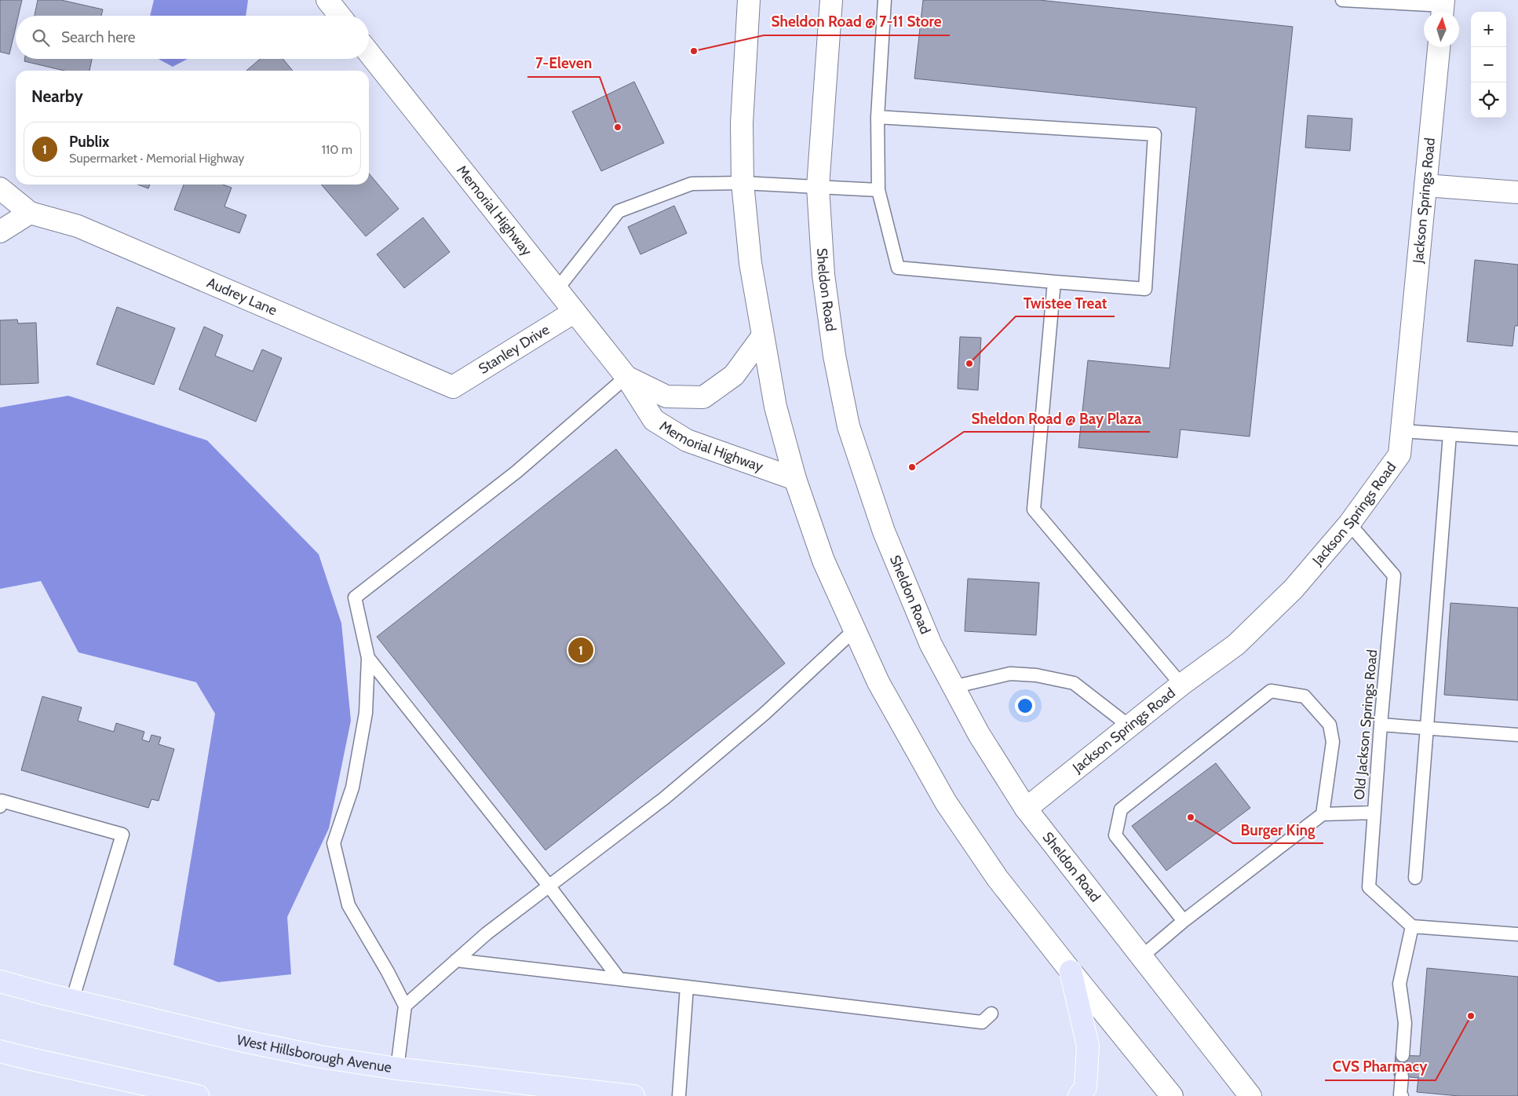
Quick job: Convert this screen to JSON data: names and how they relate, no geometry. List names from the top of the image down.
{
  "streets": {
    "main road": ["West Hillsborough Avenue"],
    "street": [
      "Jackson Springs Road",
      "Memorial Highway",
      "Sheldon Road",
      "Audrey Lane",
      "Stanley Drive"
    ],
    "lane": ["Old Jackson Springs Road"]
  },
  "crossings": [
    ["Jackson Springs Road", "Sheldon Road"],
    ["Jackson Springs Road", "Old Jackson Springs Road"],
    ["Memorial Highway", "Stanley Drive"],
    ["Audrey Lane", "Stanley Drive"]
  ],
  "places": [
    "Sheldon Road @ 7-11 Store",
    "7-Eleven",
    "Twistee Treat",
    "Sheldon Road @ Bay Plaza",
    "Burger King",
    "CVS Pharmacy"
  ],
  "north": "top",
  "page": {
    "map_buttons": ["+", "−"],
    "search": "Search here",
    "heading": "Nearby",
    "list": [
      {
        "mark": "1",
        "name": "Publix",
        "note": "Supermarket · Memorial Highway",
        "value": "110 m"
      }
    ],
    "pins": "1"
  }
}
